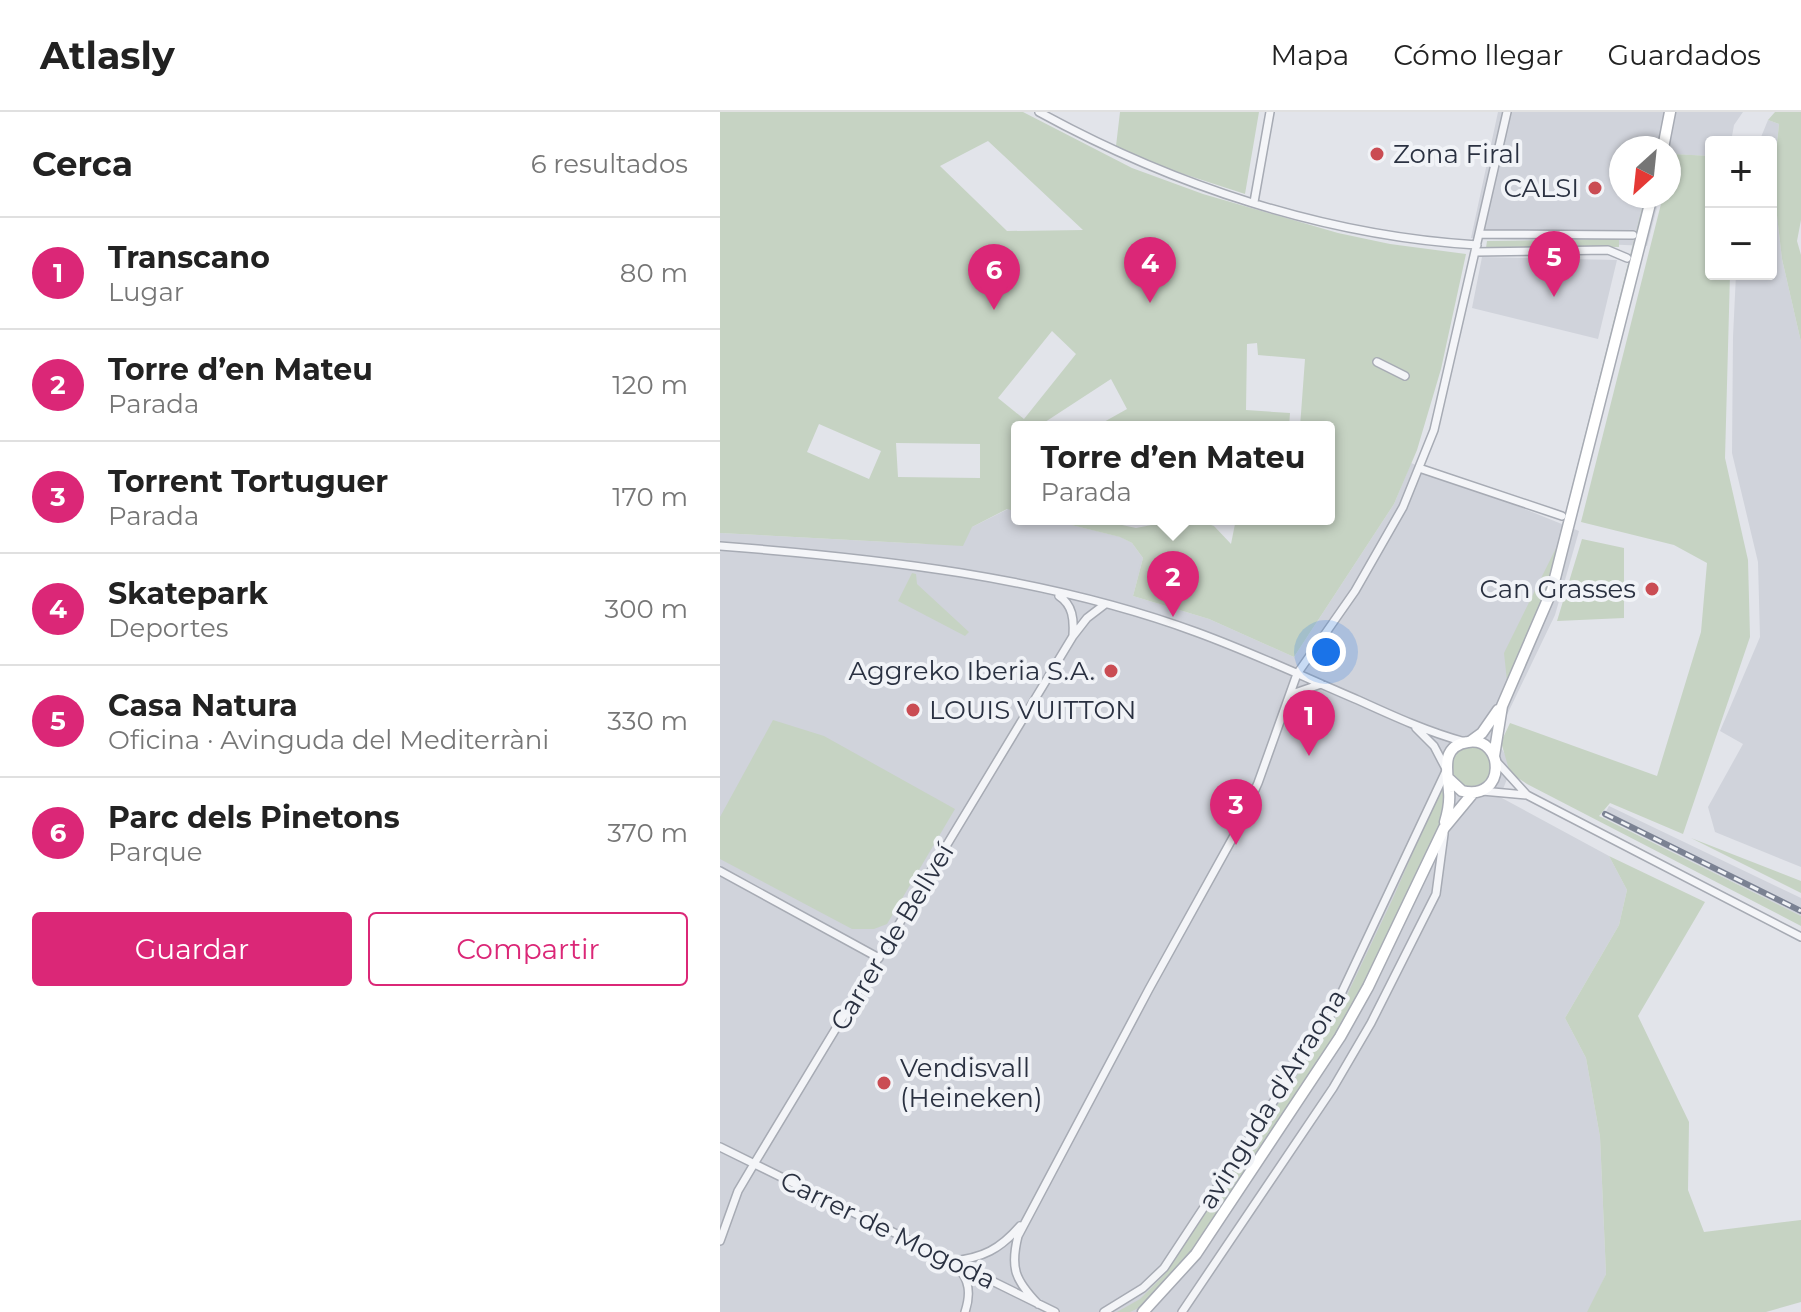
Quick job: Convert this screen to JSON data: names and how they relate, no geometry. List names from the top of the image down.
{
  "streets": {
    "street": ["Carrer de Bellveí", "avinguda d'Arraona", "Carrer de Mogoda"]
  },
  "crossings": [
    ["Carrer de Bellveí", "Carrer de Mogoda"]
  ],
  "places": [
    "Zona Firal",
    "CALSI",
    "Can Grasses",
    "Aggreko Iberia S.A.",
    "LOUIS VUITTON",
    "Vendisvall (Heineken)"
  ],
  "north": "bottom left",
  "page": {
    "header": "Atlasly",
    "nav": ["Mapa", "Cómo llegar", "Guardados"],
    "heading": ["Cerca", "6 resultados"],
    "map_buttons": ["+", "−"],
    "list": [
      {
        "mark": "1",
        "name": "Transcano",
        "note": "Lugar",
        "value": "80 m"
      },
      {
        "mark": "2",
        "name": "Torre d’en Mateu",
        "note": "Parada",
        "value": "120 m"
      },
      {
        "mark": "3",
        "name": "Torrent Tortuguer",
        "note": "Parada",
        "value": "170 m"
      },
      {
        "mark": "4",
        "name": "Skatepark",
        "note": "Deportes",
        "value": "300 m"
      },
      {
        "mark": "5",
        "name": "Casa Natura",
        "note": "Oficina · Avinguda del Mediterràni",
        "value": "330 m"
      },
      {
        "mark": "6",
        "name": "Parc dels Pinetons",
        "note": "Parque",
        "value": "370 m"
      }
    ],
    "pins": [
      "5",
      "4",
      "6",
      "2",
      "1",
      "3"
    ],
    "popup": ["Torre d’en Mateu", "Parada"],
    "buttons": ["Guardar", "Compartir"]
  }
}
